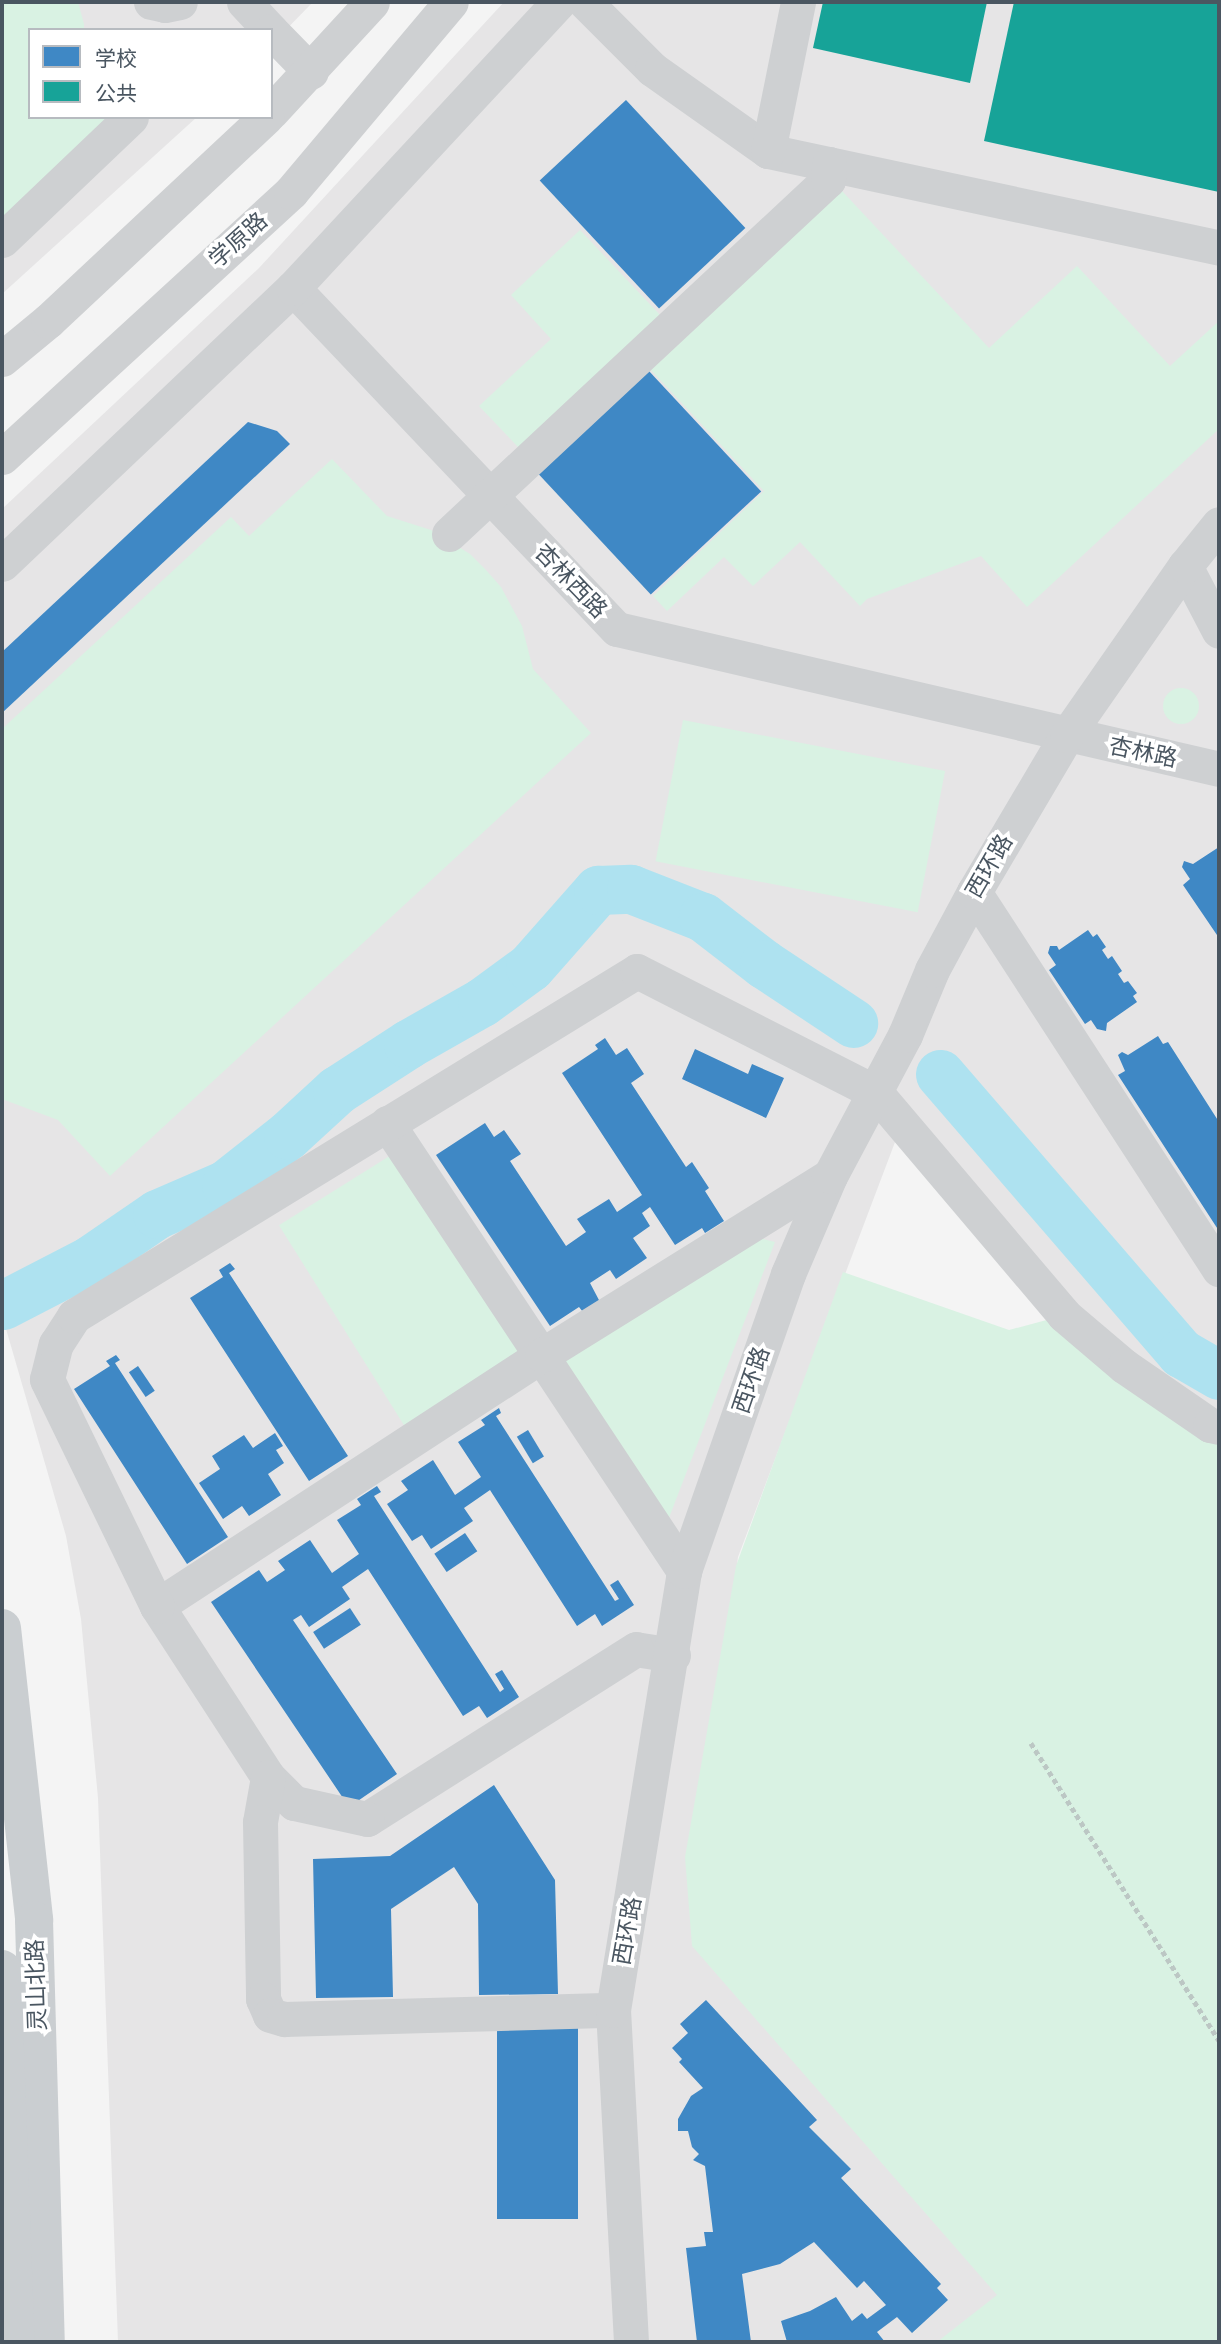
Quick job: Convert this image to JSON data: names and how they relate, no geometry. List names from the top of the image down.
{
  "streets": {
    "main road": ["灵山北路"],
    "street": [
      "学原路",
      "杏林西路",
      "杏林路",
      "西环路"
    ]
  },
  "crossings": [
    ["杏林西路", "杏林路"],
    ["杏林西路", "西环路"],
    ["杏林路", "西环路"]
  ],
  "legend": ["学校", "公共"]
}
